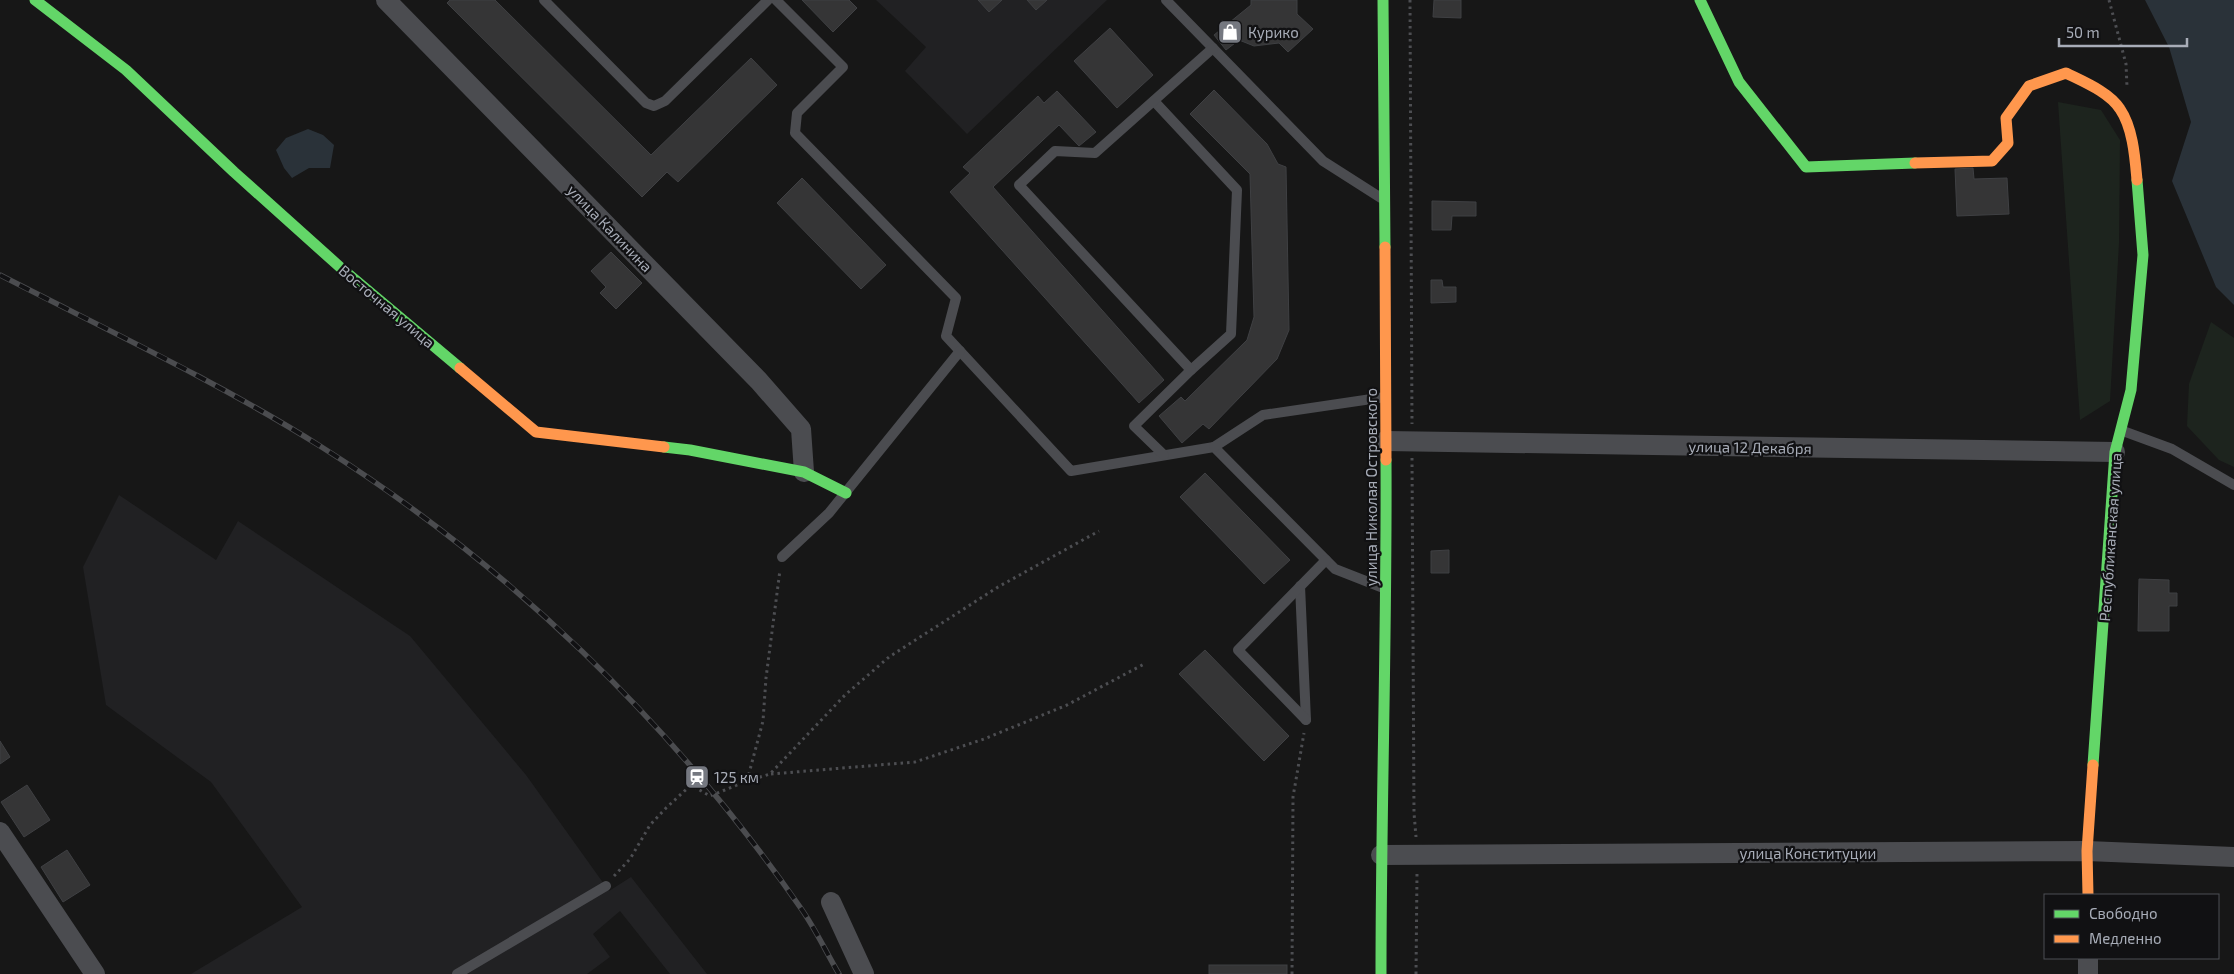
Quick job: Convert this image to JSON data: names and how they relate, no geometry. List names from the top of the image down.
{
  "streets": {
    "street": [
      "улица Калинина",
      "Восточная улица",
      "улица 12 Декабря",
      "улица Николая Островского",
      "Республиканская улица",
      "улица Конституции"
    ]
  },
  "crossings": [
    ["улица Калинина", "Восточная улица"],
    ["улица 12 Декабря", "улица Николая Островского"],
    ["улица 12 Декабря", "Республиканская улица"],
    ["улица Николая Островского", "улица Конституции"],
    ["Республиканская улица", "улица Конституции"]
  ],
  "places": {
    "shop": ["Курико"],
    "station": ["125 км"]
  },
  "legend": ["Свободно", "Медленно"],
  "scale_bar": "50 m"
}
